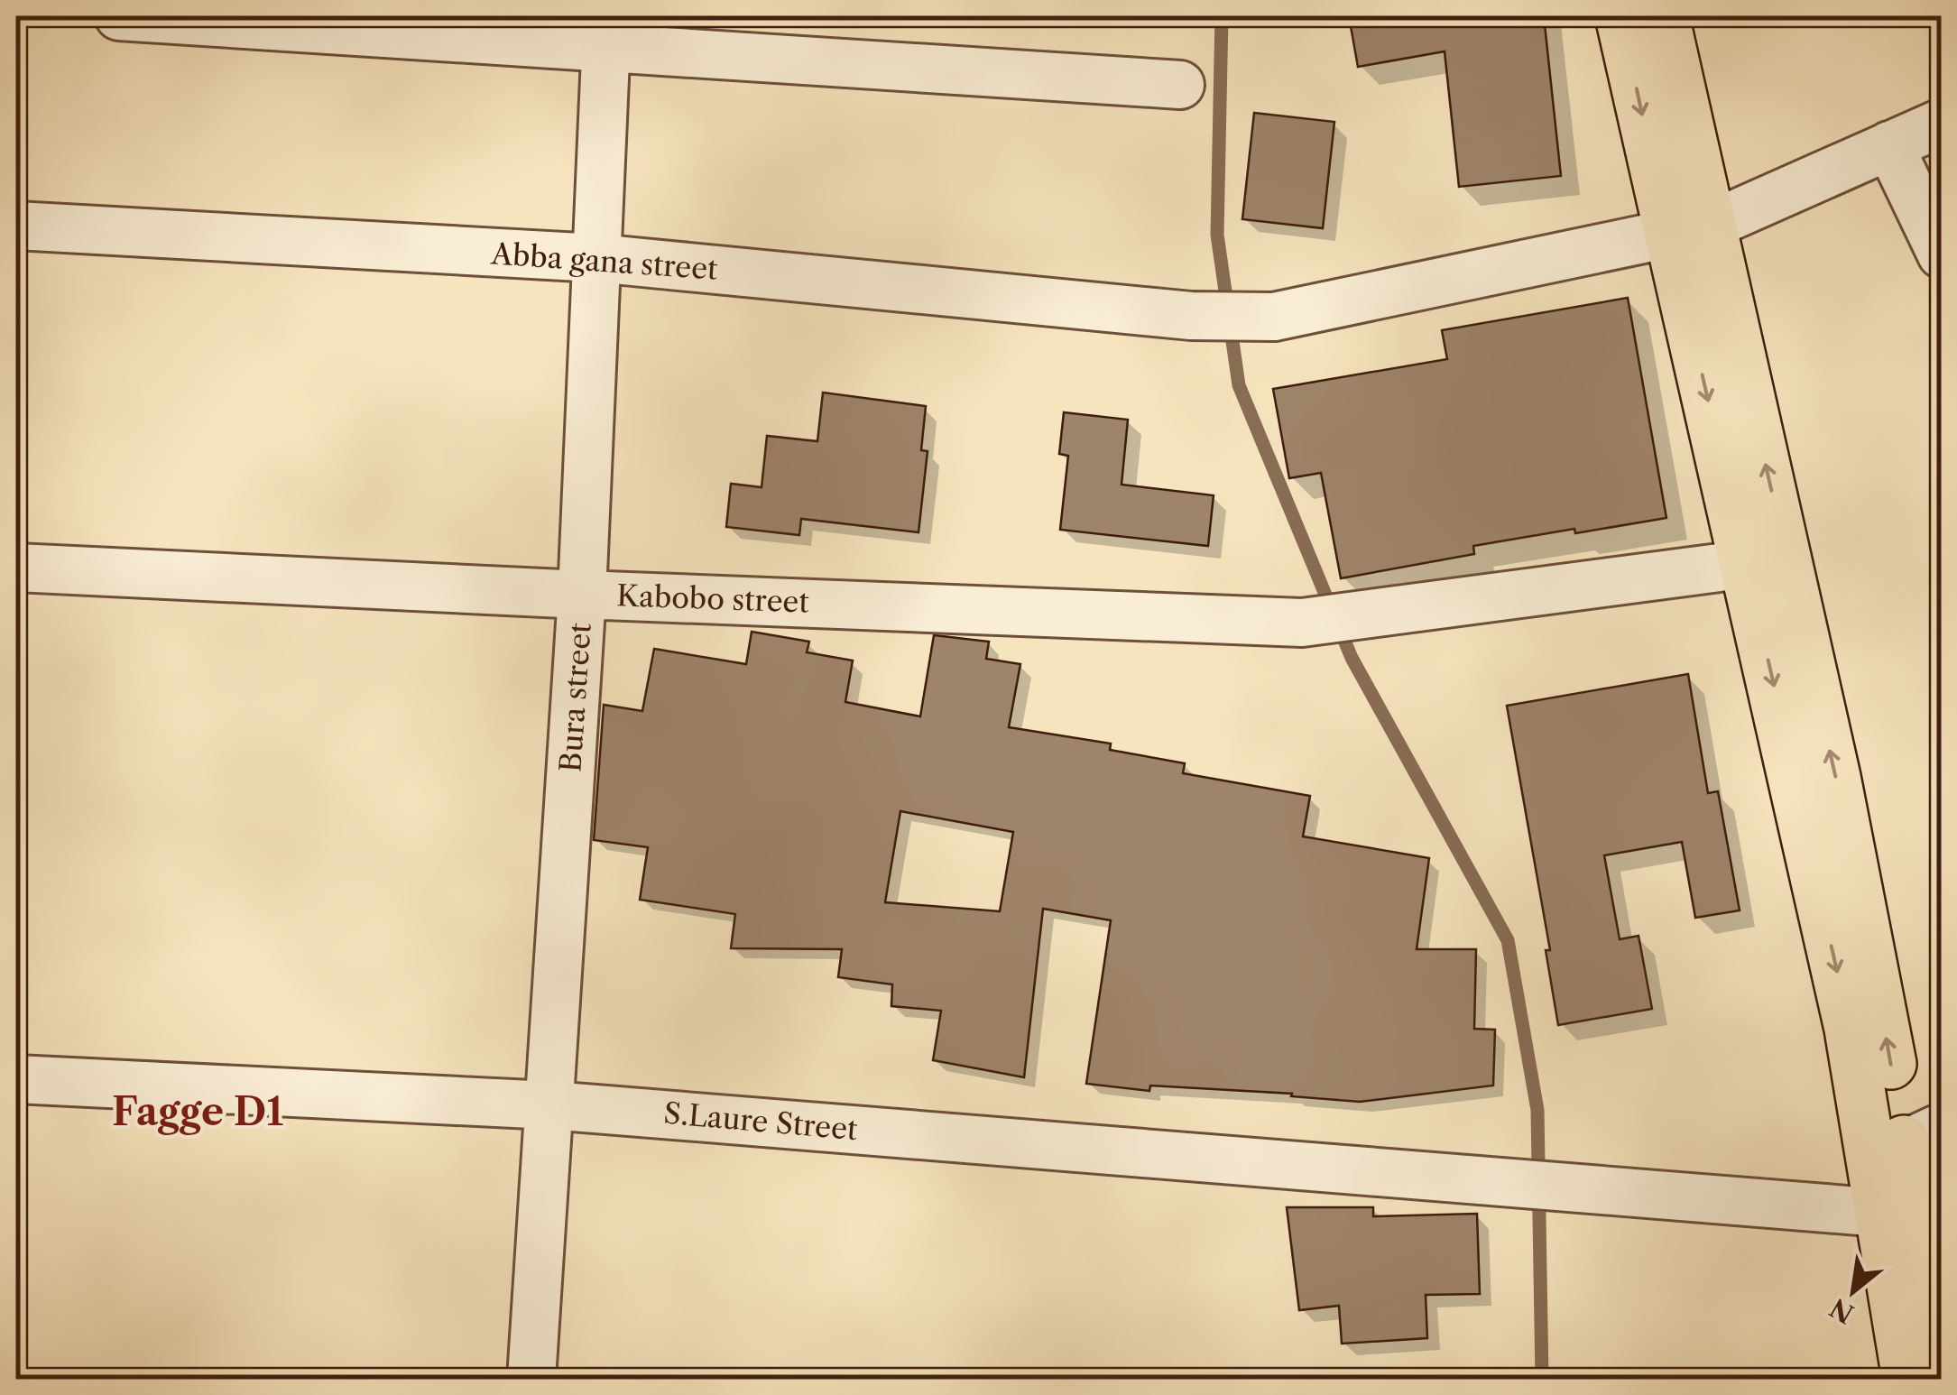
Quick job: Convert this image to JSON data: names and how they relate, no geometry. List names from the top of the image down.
{
  "streets": {
    "street": [
      "Abba gana street",
      "Kabobo street",
      "Bura street",
      "S.Laure Street"
    ]
  },
  "crossings": [
    ["Abba gana street", "Bura street"],
    ["Kabobo street", "Bura street"],
    ["Bura street", "S.Laure Street"]
  ],
  "districts": ["Fagge D1"],
  "north": "bottom left"
}
